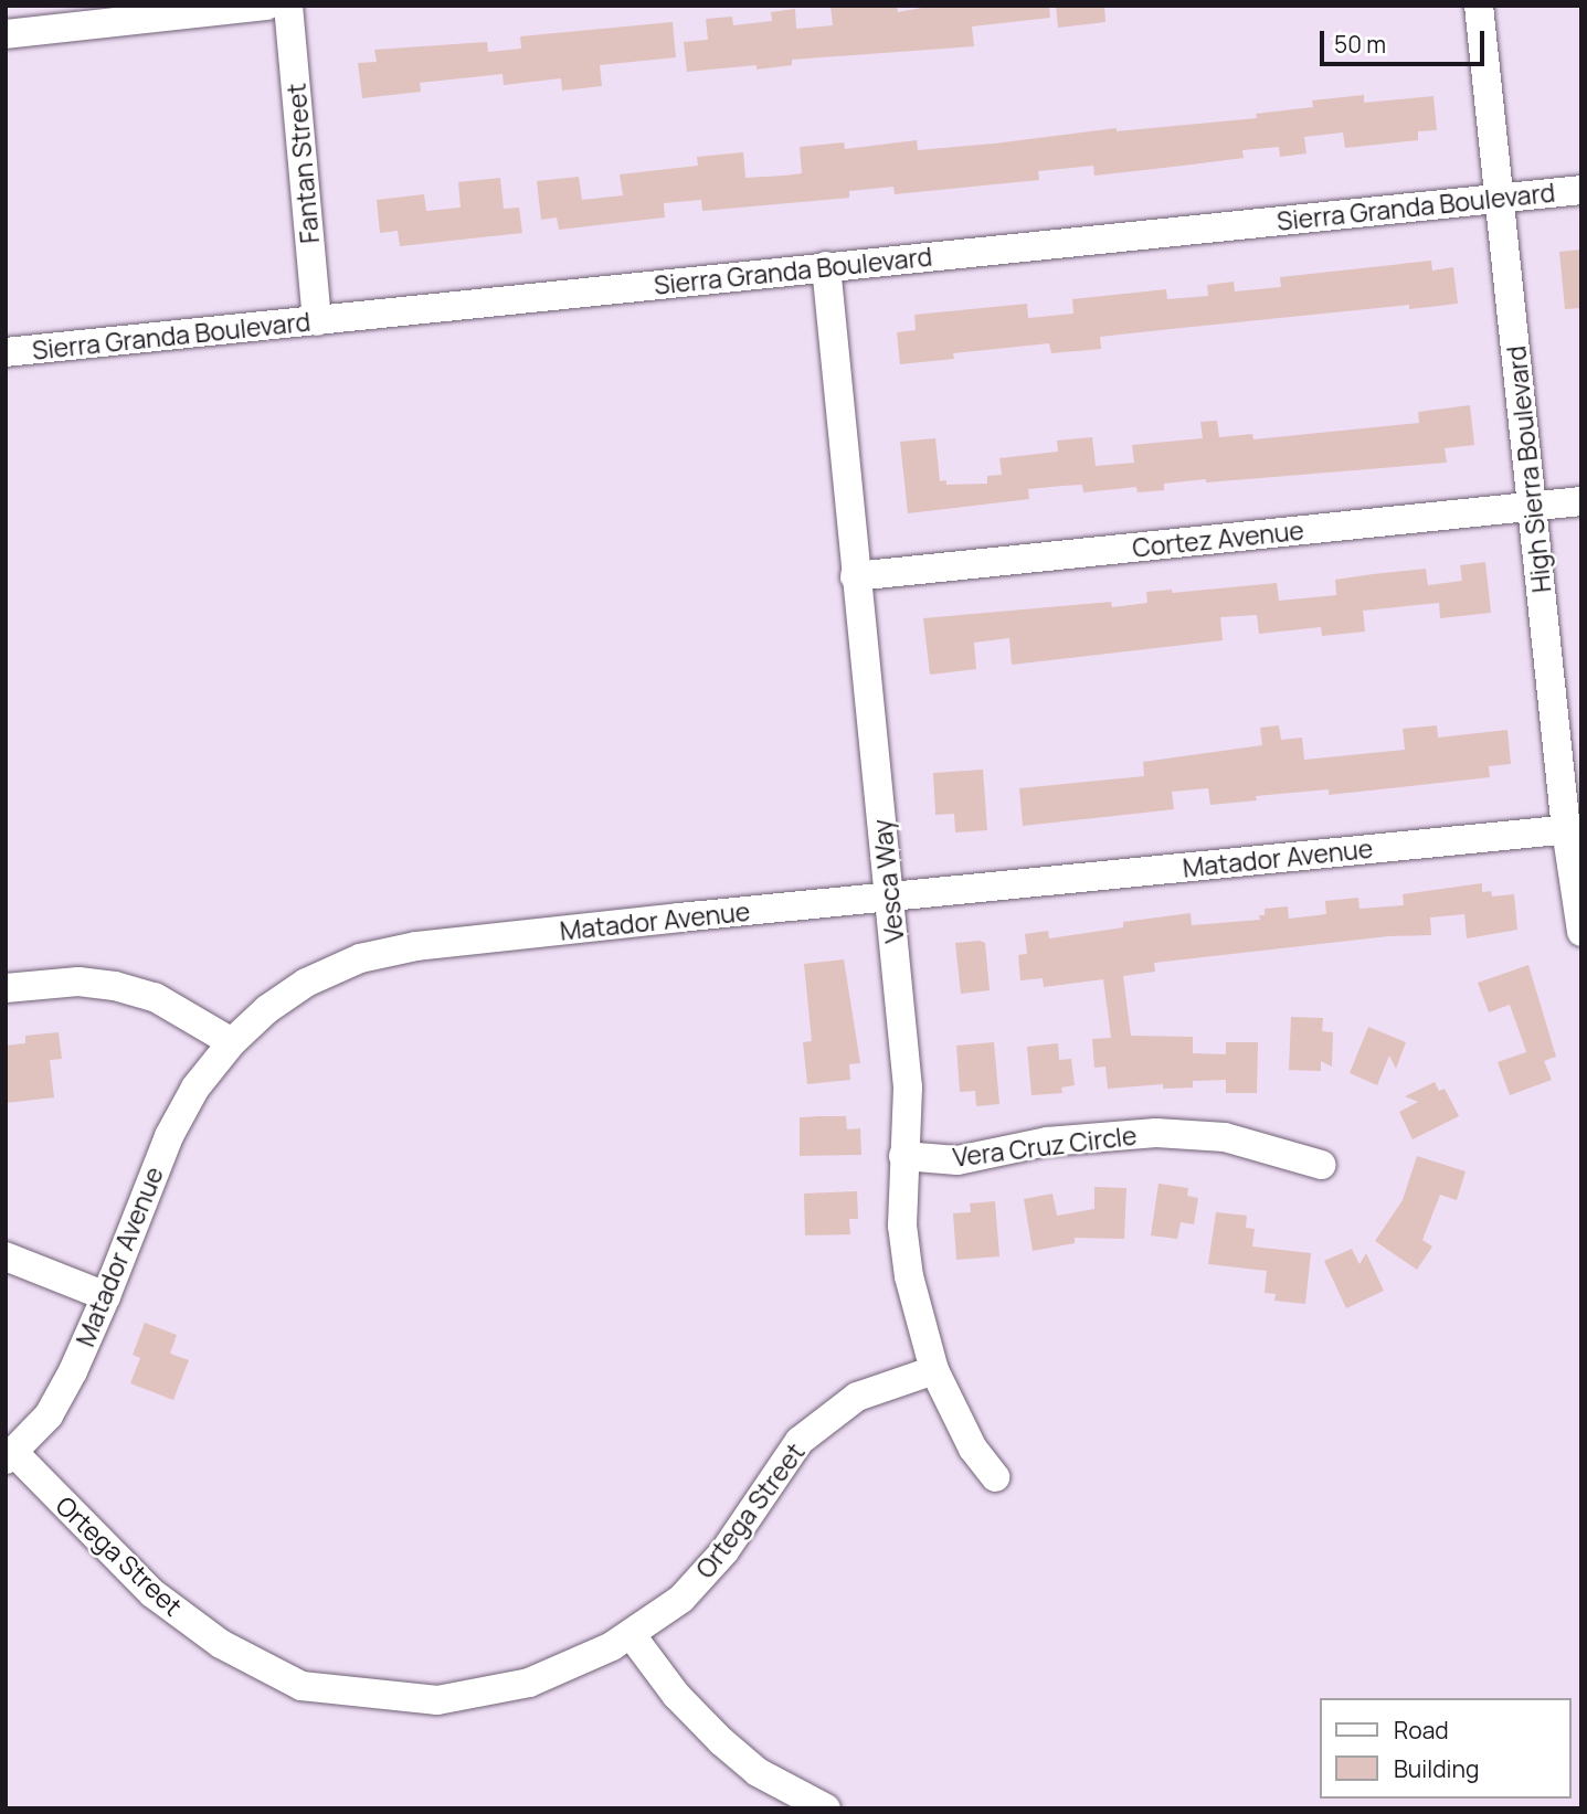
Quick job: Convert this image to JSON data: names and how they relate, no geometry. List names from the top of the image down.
{
  "streets": {
    "street": [
      "Fantan Street",
      "Sierra Granda Boulevard",
      "High Sierra Boulevard",
      "Cortez Avenue",
      "Matador Avenue",
      "Vesca Way",
      "Vera Cruz Circle",
      "Ortega Street"
    ]
  },
  "crossings": [
    ["Fantan Street", "Sierra Granda Boulevard"],
    ["Sierra Granda Boulevard", "High Sierra Boulevard"],
    ["Sierra Granda Boulevard", "Vesca Way"],
    ["High Sierra Boulevard", "Cortez Avenue"],
    ["High Sierra Boulevard", "Matador Avenue"],
    ["Cortez Avenue", "Vesca Way"],
    ["Matador Avenue", "Vesca Way"],
    ["Matador Avenue", "Ortega Street"],
    ["Vesca Way", "Vera Cruz Circle"],
    ["Vesca Way", "Ortega Street"]
  ],
  "legend": ["Road", "Building"],
  "scale_bar": "50 m"
}
